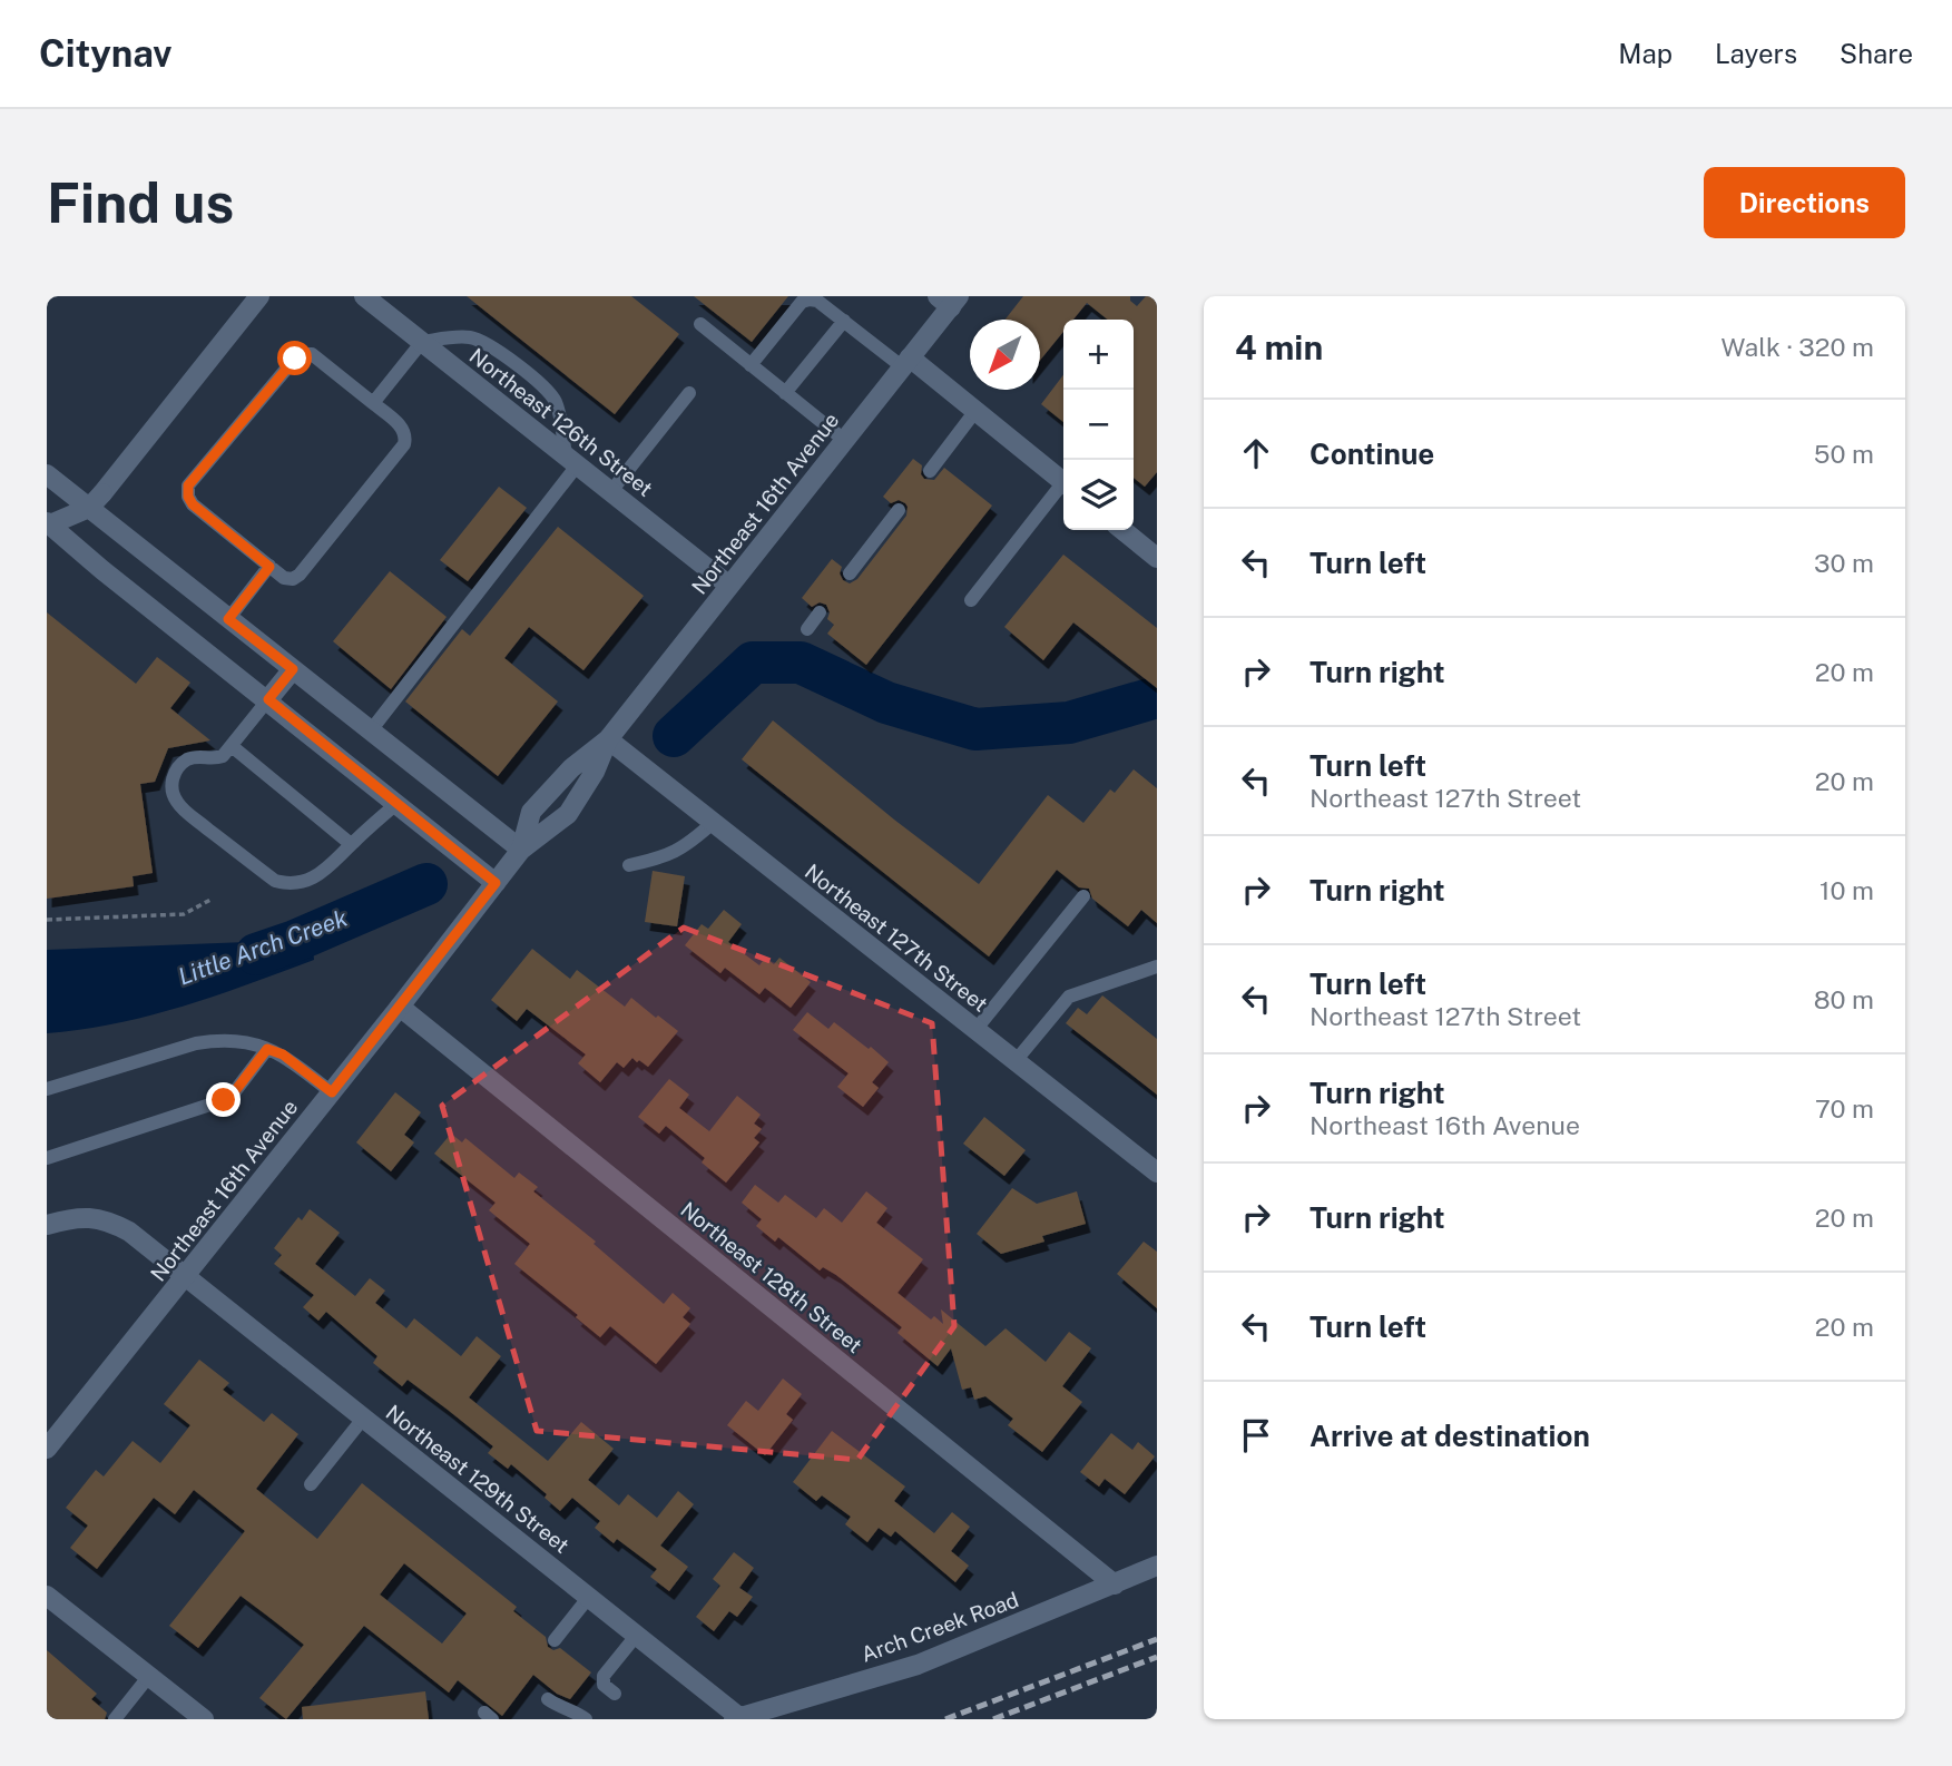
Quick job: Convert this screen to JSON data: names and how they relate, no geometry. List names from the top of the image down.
{
  "streets": {
    "street": [
      "Northeast 126th Street",
      "Northeast 16th Avenue",
      "Northeast 127th Street",
      "Northeast 128th Street",
      "Northeast 129th Street",
      "Arch Creek Road"
    ]
  },
  "crossings": [
    ["Northeast 126th Street", "Northeast 16th Avenue"],
    ["Northeast 16th Avenue", "Northeast 127th Street"],
    ["Northeast 16th Avenue", "Northeast 128th Street"],
    ["Northeast 16th Avenue", "Northeast 129th Street"],
    ["Northeast 128th Street", "Arch Creek Road"],
    ["Northeast 129th Street", "Arch Creek Road"]
  ],
  "water": ["Little Arch Creek"],
  "north": "bottom left",
  "page": {
    "header": "Citynav",
    "nav": ["Map", "Layers", "Share"],
    "buttons": "Directions",
    "title": "Find us",
    "heading": ["4 min", "Walk · 320 m"],
    "map_buttons": ["+", "−"],
    "list": [
      ["Continue", "50 m"],
      ["Turn left", "30 m"],
      ["Turn right", "20 m"],
      ["Turn left", "Northeast 127th Street", "20 m"],
      ["Turn right", "10 m"],
      ["Turn left", "Northeast 127th Street", "80 m"],
      ["Turn right", "Northeast 16th Avenue", "70 m"],
      ["Turn right", "20 m"],
      ["Turn left", "20 m"],
      "Arrive at destination"
    ]
  }
}
